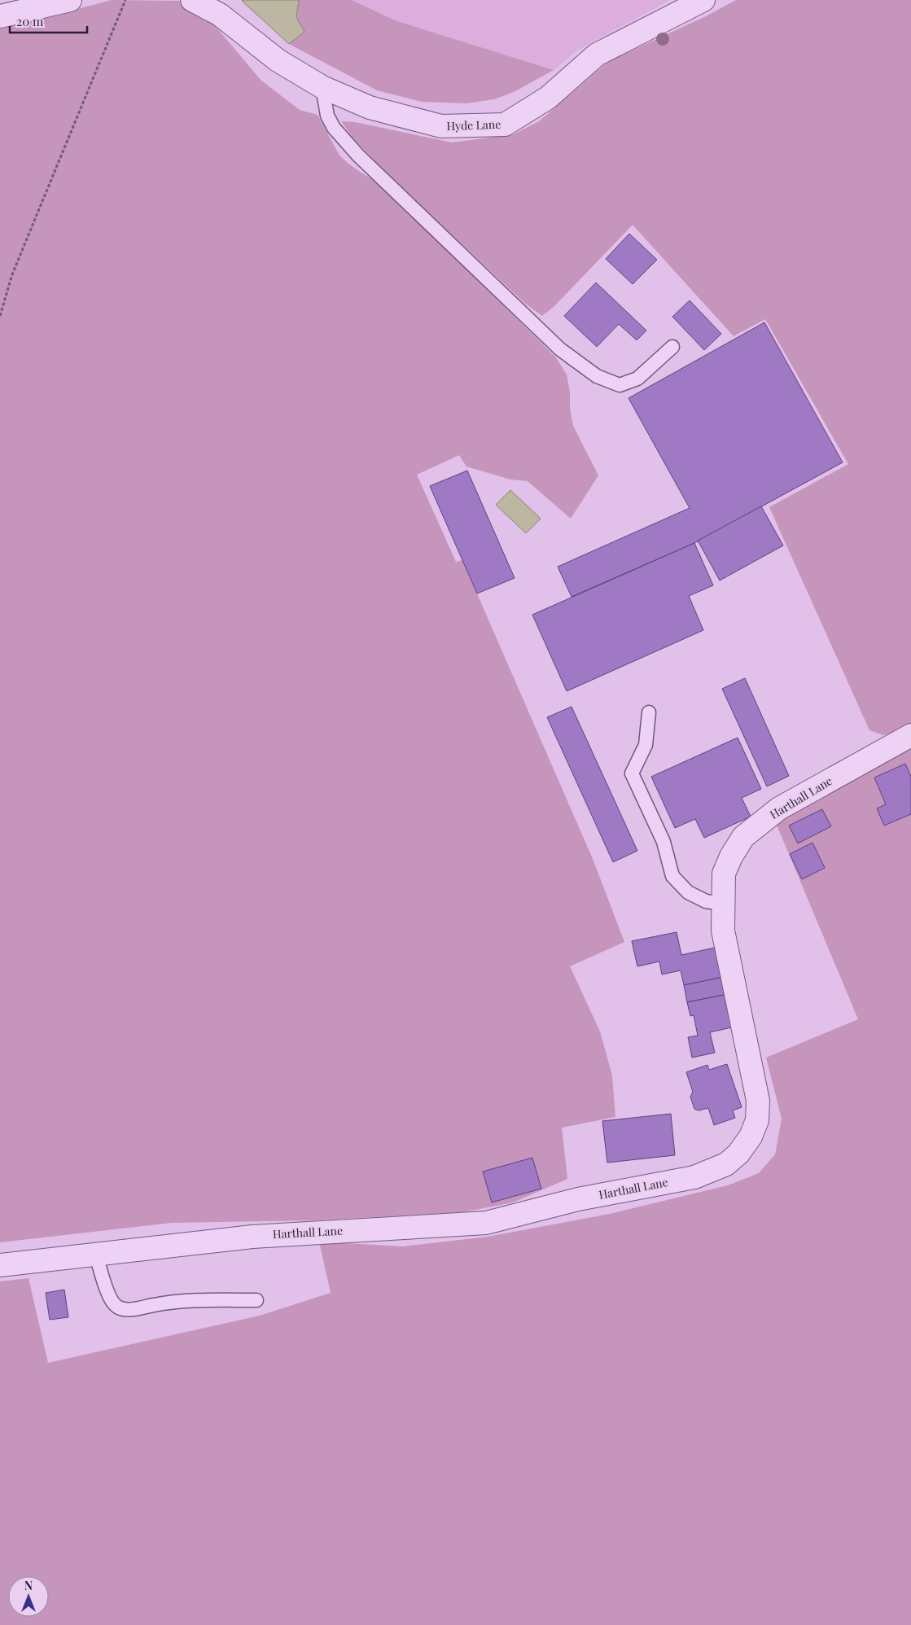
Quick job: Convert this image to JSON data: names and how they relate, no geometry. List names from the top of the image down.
{
  "streets": {
    "street": ["Hyde Lane", "Harthall Lane"]
  },
  "scale_bar": "20 m",
  "north": "top"
}
